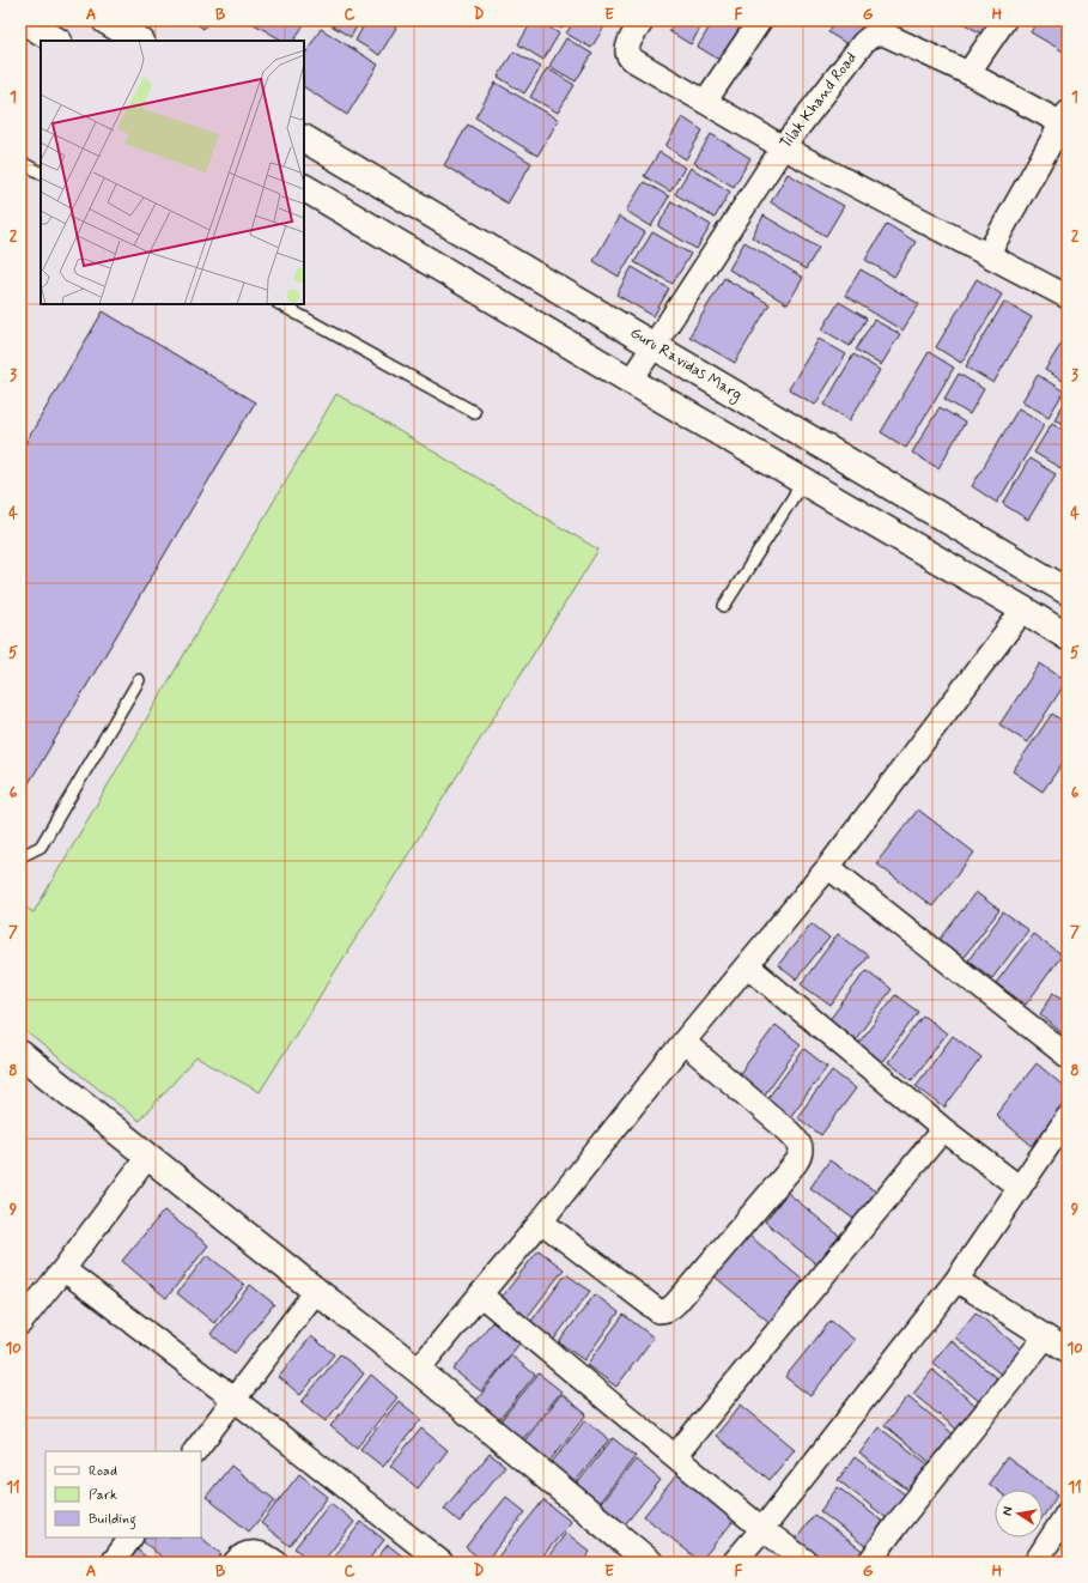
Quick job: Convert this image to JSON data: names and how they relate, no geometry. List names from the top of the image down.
{
  "streets": {
    "main road": ["Guru Ravidas Marg"],
    "street": ["Tilak Khand Road"]
  },
  "crossings": [
    ["Tilak Khand Road", "Guru Ravidas Marg"]
  ],
  "legend": ["Road", "Park", "Building"],
  "north": "left",
  "grid": {
    "columns": [
      "A",
      "B",
      "C",
      "D",
      "E",
      "F",
      "G",
      "H"
    ],
    "rows": [
      "1",
      "2",
      "3",
      "4",
      "5",
      "6",
      "7",
      "8",
      "9",
      "10",
      "11"
    ]
  }
}
